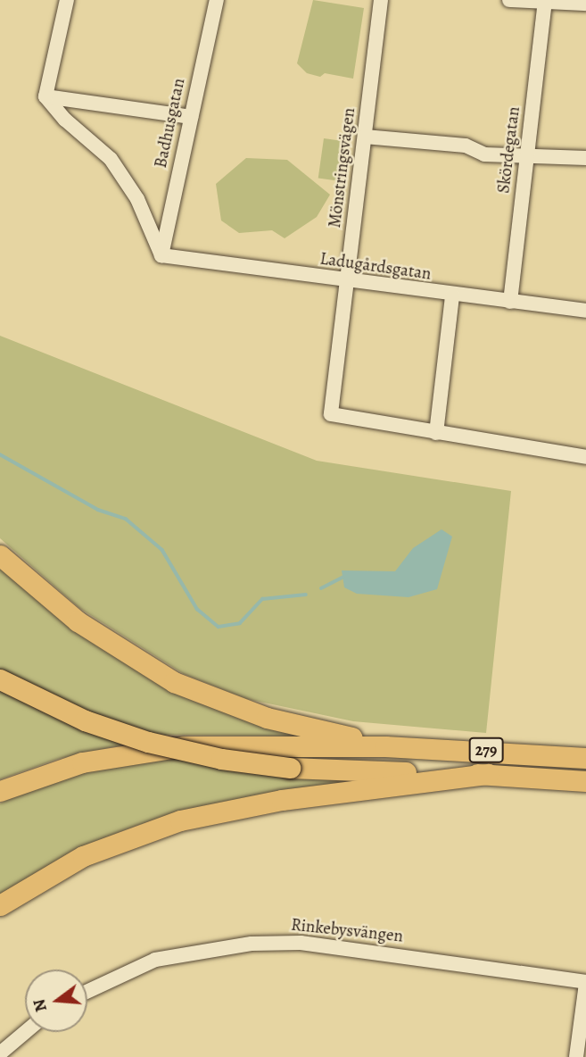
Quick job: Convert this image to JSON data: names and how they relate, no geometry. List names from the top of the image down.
{
  "streets": {
    "highway": ["279"],
    "street": [
      "Badhusgatan",
      "Skördegatan",
      "Mönstringsvägen",
      "Ladugårdsgatan",
      "Rinkebysvängen"
    ]
  },
  "crossings": [
    ["Badhusgatan", "Ladugårdsgatan"],
    ["Skördegatan", "Ladugårdsgatan"],
    ["Mönstringsvägen", "Ladugårdsgatan"]
  ],
  "north": "left"
}
